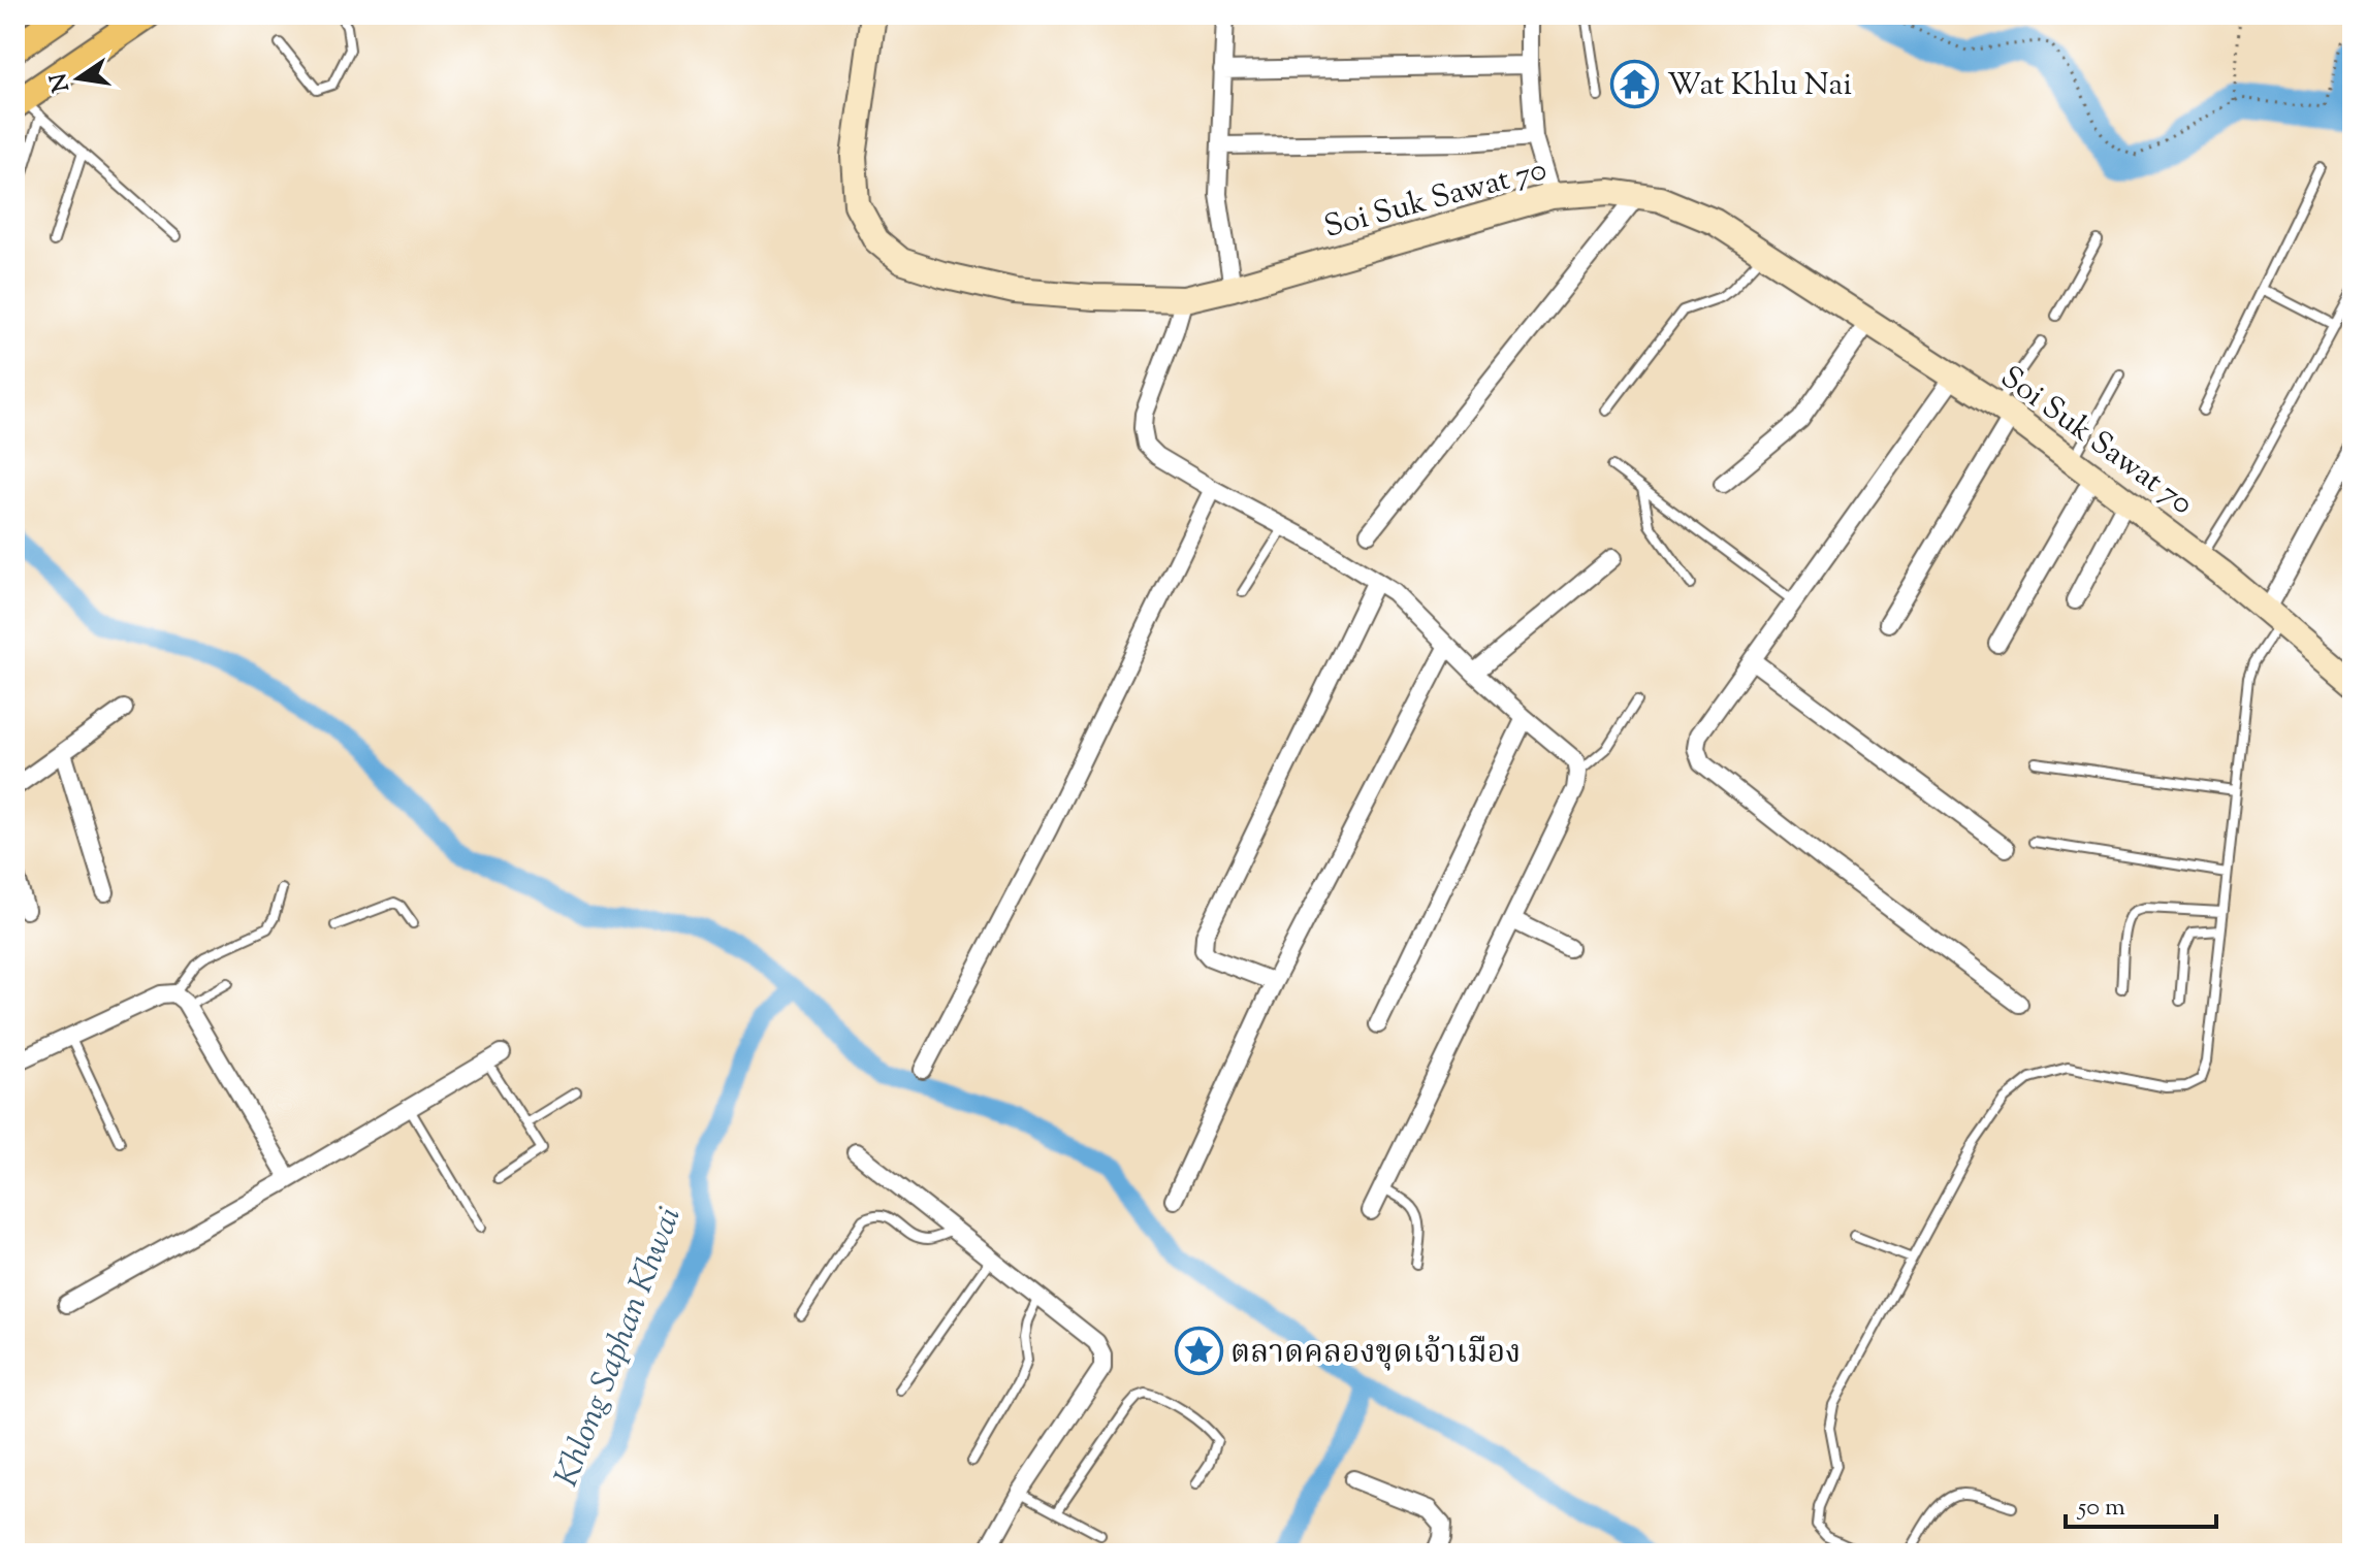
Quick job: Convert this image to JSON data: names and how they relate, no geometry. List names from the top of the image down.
{
  "streets": {
    "street": ["Soi Suk Sawat 70"]
  },
  "water": ["Khlong Saphan Khwai"],
  "places": {
    "temple": ["Wat Khlu Nai"],
    "place": ["ตลาดคลองขุดเจ้าเมือง"]
  },
  "scale_bar": "50 m",
  "north": "left"
}
